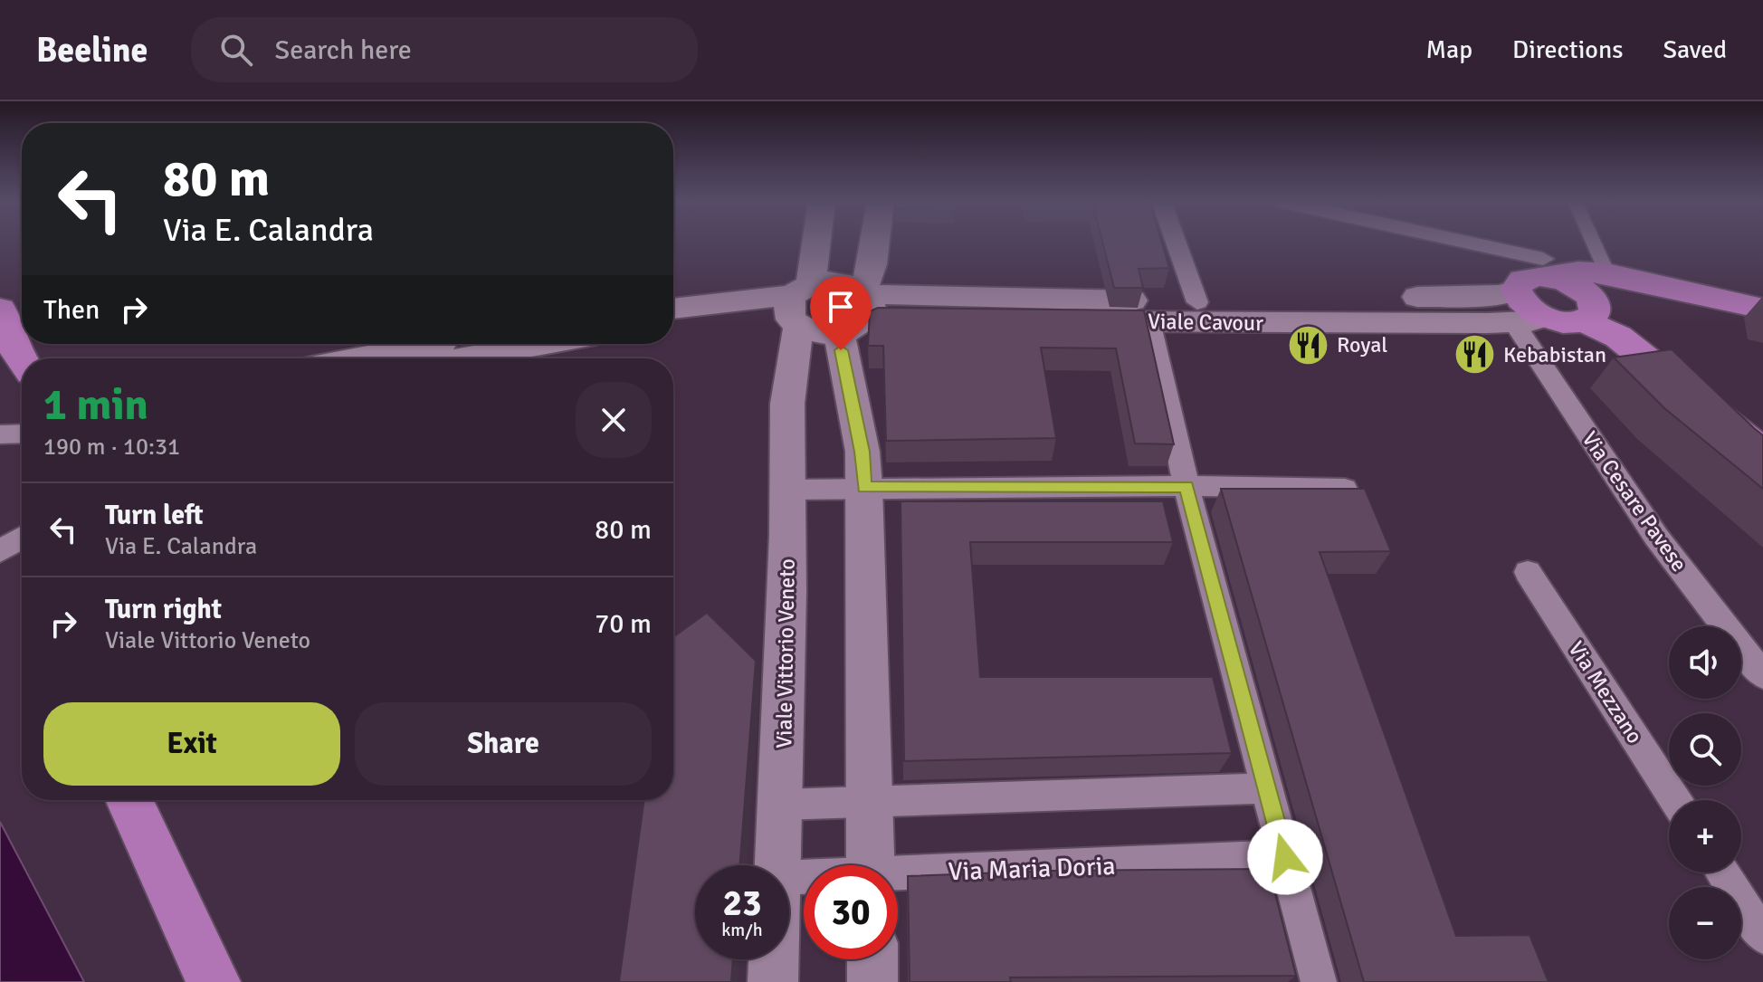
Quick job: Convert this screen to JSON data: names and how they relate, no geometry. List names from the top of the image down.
{
  "streets": {
    "main road": ["Viale Cavour", "Viale Vittorio Veneto"],
    "street": ["Via Cesare Pavese", "Via Mezzano", "Via Maria Doria"]
  },
  "crossings": [
    ["Viale Cavour", "Via Cesare Pavese"]
  ],
  "places": {
    "restaurant": ["Royal", "Kebabistan"]
  },
  "page": {
    "header": "Beeline",
    "search": "Search here",
    "nav": ["Map", "Directions", "Saved"],
    "turn": ["80 m", "Via E. Calandra"],
    "then": "Then",
    "heading": ["1 min", "190 m · 10:31"],
    "list": [
      {
        "name": "Turn left",
        "note": "Via E. Calandra",
        "value": "80 m"
      },
      {
        "name": "Turn right",
        "note": "Viale Vittorio Veneto",
        "value": "70 m"
      }
    ],
    "map_buttons": ["+", "−"],
    "buttons": ["Exit", "Share"],
    "speed": "23 km/h",
    "limit": "30"
  }
}
